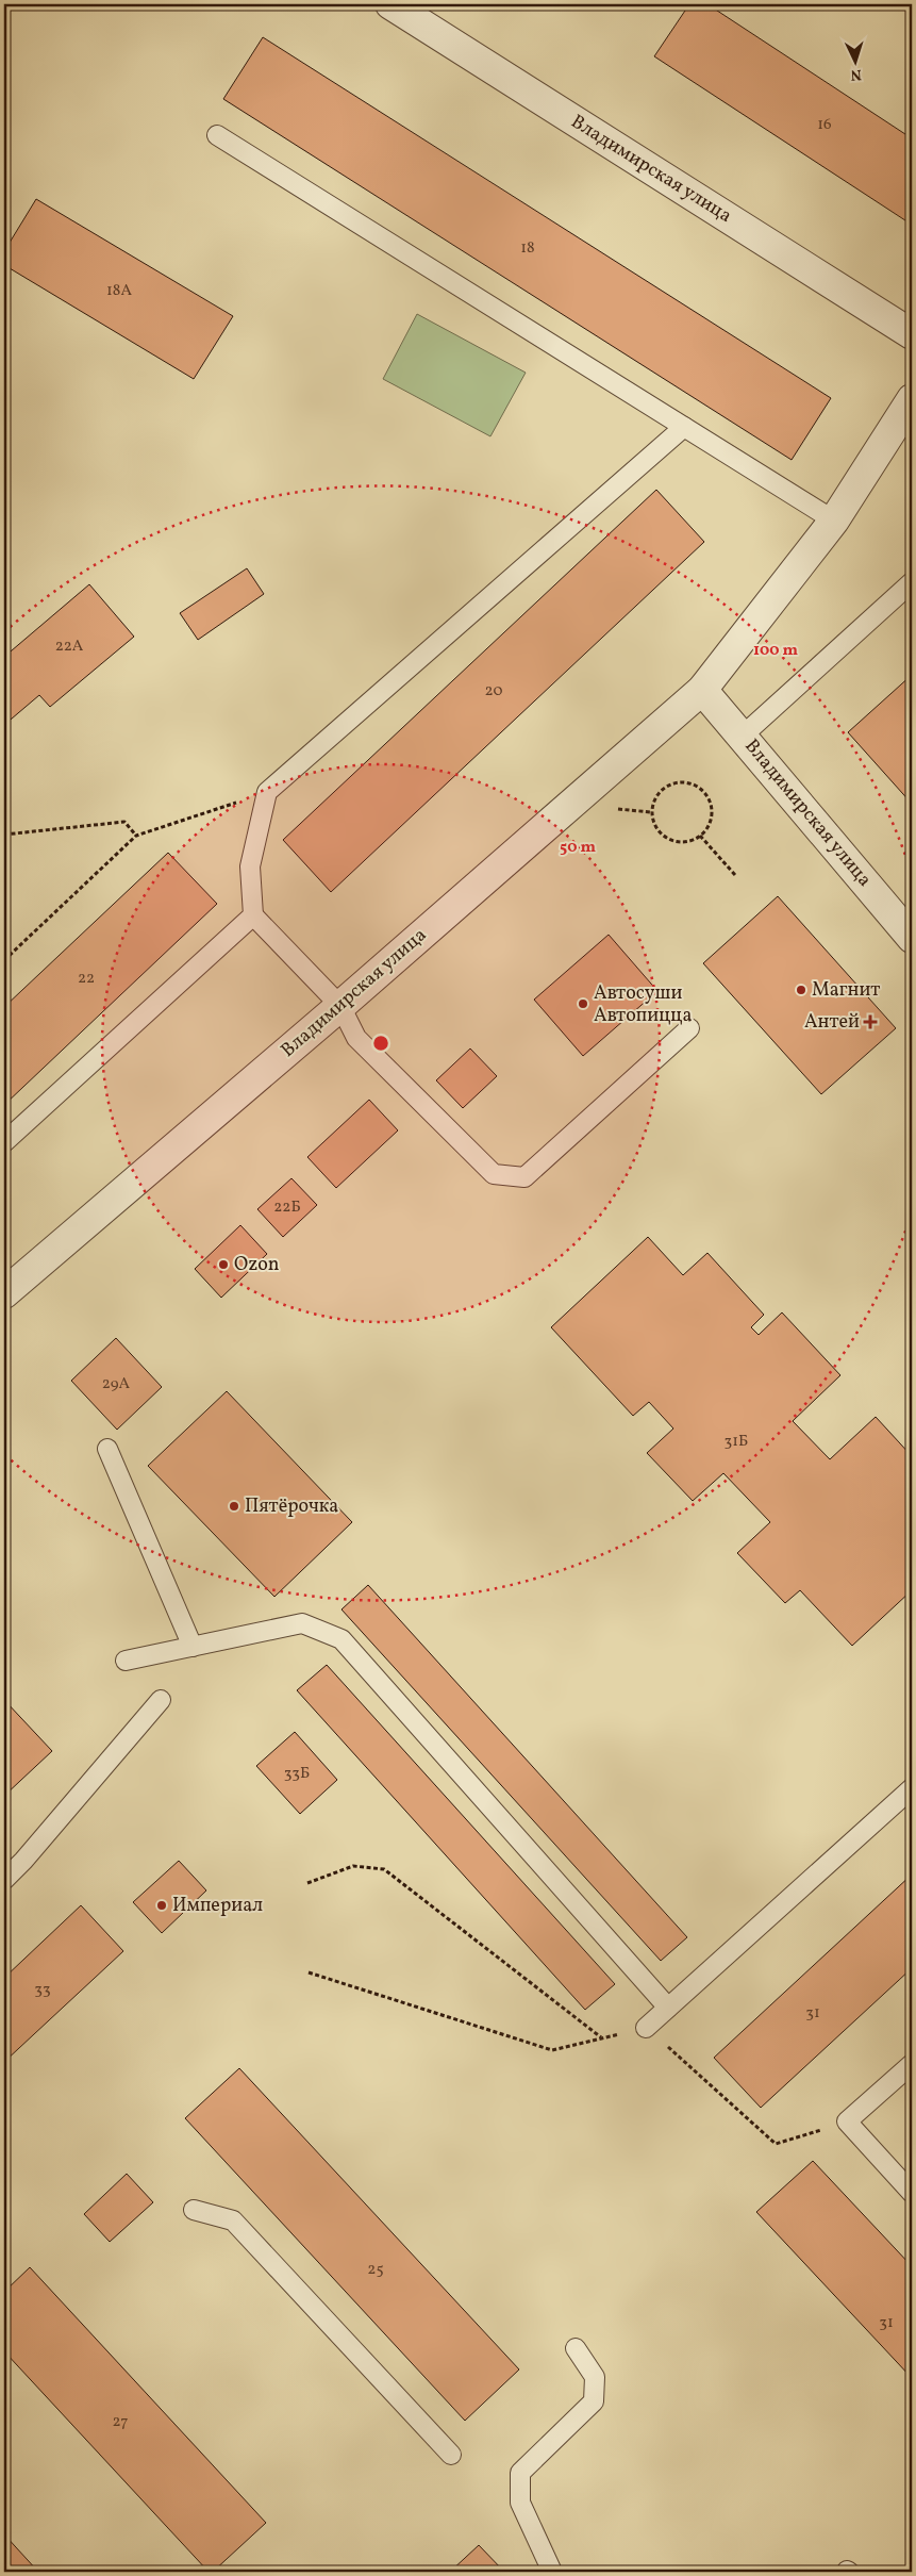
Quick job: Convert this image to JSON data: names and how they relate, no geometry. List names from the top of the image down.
{
  "streets": {
    "street": ["Владимирская улица"]
  },
  "places": {
    "other": [
      "Магнит",
      "Автосуши Автопицца",
      "Ozon",
      "Пятёрочка",
      "Империал"
    ],
    "health": ["Антей"]
  },
  "house_numbers": [
    "16",
    "18",
    "18А",
    "22А",
    "20",
    "22",
    "22Б",
    "29А",
    "31Б",
    "33Б",
    "33",
    "31",
    "25",
    "31",
    "27"
  ],
  "north": "bottom",
  "rings": ["100 m", "50 m"]
}
